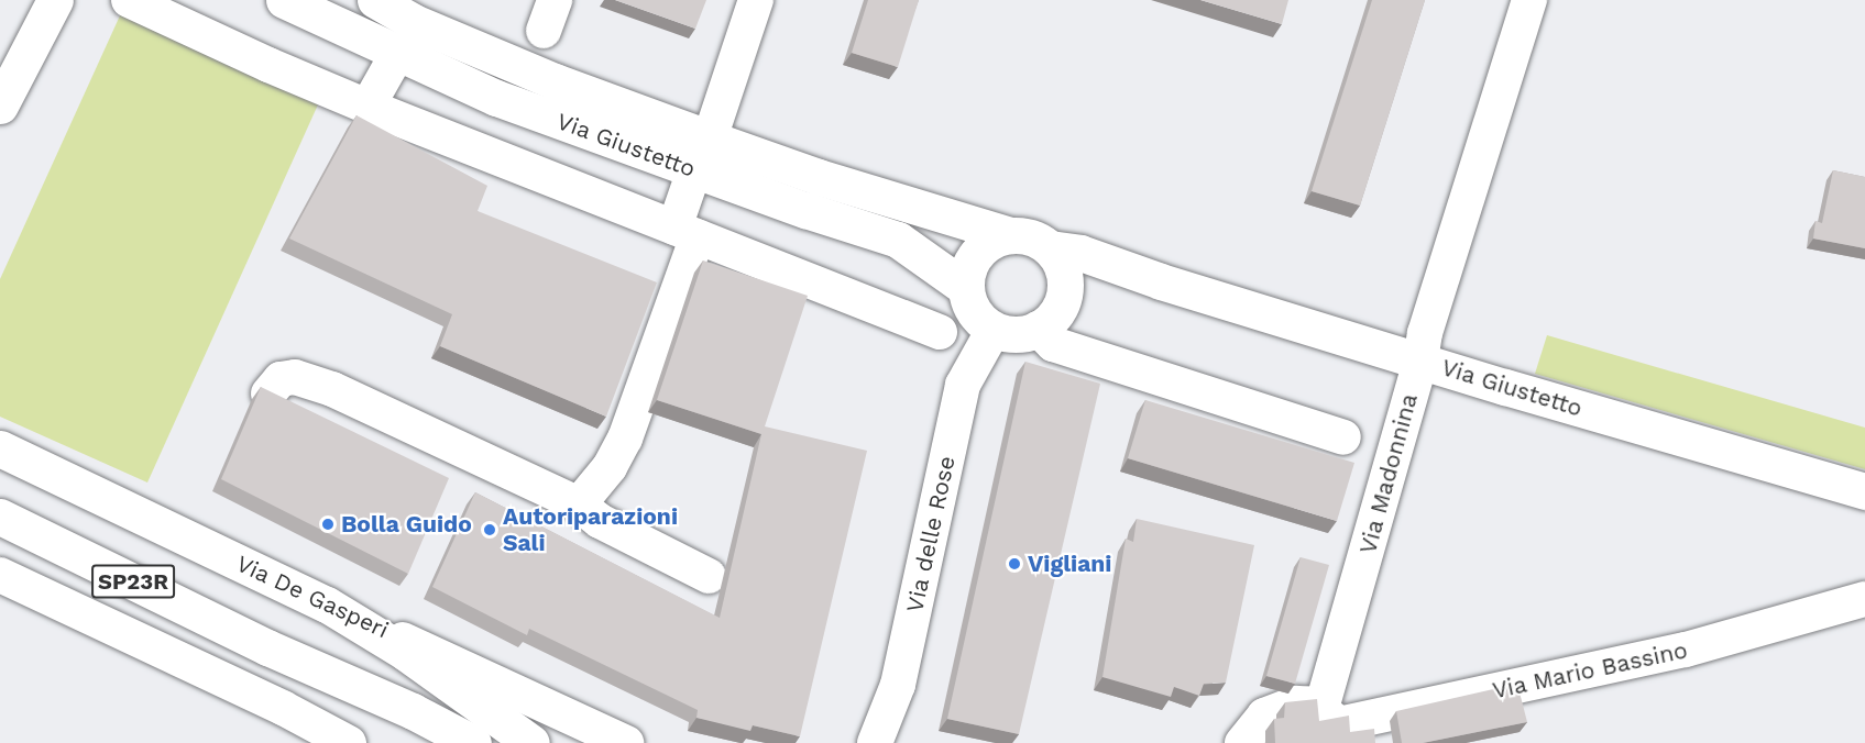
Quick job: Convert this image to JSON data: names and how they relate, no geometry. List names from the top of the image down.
{
  "streets": {
    "main road": ["Via Giustetto", "SP23R", "Via De Gasperi"],
    "street": ["Via Madonnina", "Via delle Rose", "Via Mario Bassino"]
  },
  "crossings": [
    ["Via Giustetto", "Via Madonnina"],
    ["Via Giustetto", "Via delle Rose"],
    ["Via Madonnina", "Via Mario Bassino"]
  ],
  "places": ["Bolla Guido", "Autoriparazioni Sali", "Vigliani"]
}
